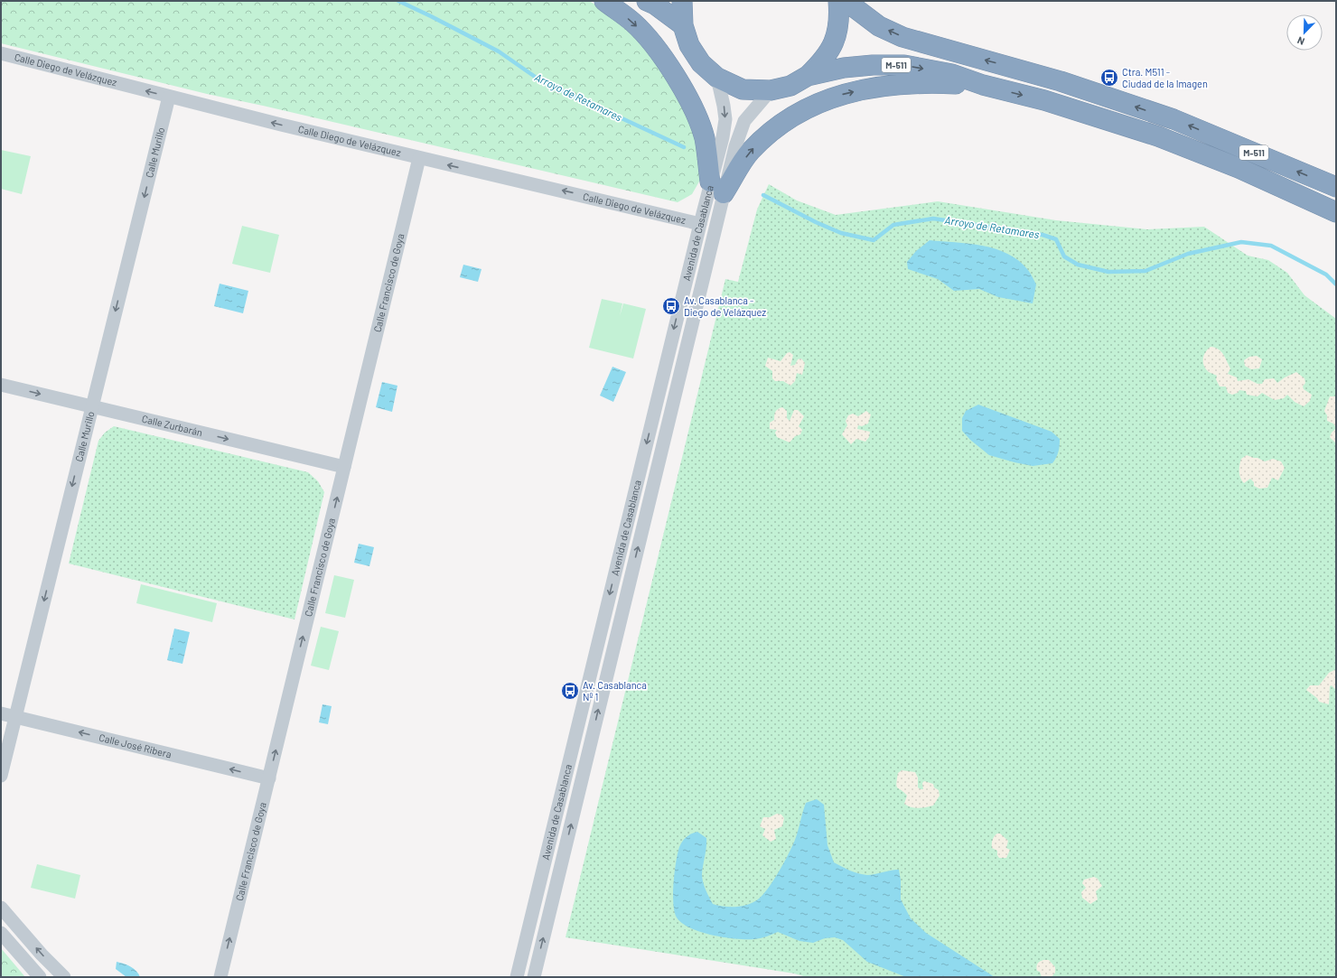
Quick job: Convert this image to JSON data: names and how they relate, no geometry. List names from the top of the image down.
{
  "streets": {
    "highway": ["M-511"],
    "street": [
      "Calle Diego de Velázquez",
      "Calle Murillo",
      "Avenida de Casablanca",
      "Calle Francisco de Goya",
      "Calle Zurbarán",
      "Calle José Ribera"
    ]
  },
  "crossings": [
    ["M-511", "Avenida de Casablanca"],
    ["Calle Diego de Velázquez", "Calle Murillo"],
    ["Calle Diego de Velázquez", "Avenida de Casablanca"],
    ["Calle Diego de Velázquez", "Calle Francisco de Goya"],
    ["Calle Murillo", "Calle Zurbarán"],
    ["Calle Murillo", "Calle José Ribera"],
    ["Calle Francisco de Goya", "Calle Zurbarán"],
    ["Calle Francisco de Goya", "Calle José Ribera"]
  ],
  "one_way": [
    "Calle Diego de Velázquez",
    "Calle Murillo",
    "Calle Francisco de Goya",
    "Calle Zurbarán",
    "Calle José Ribera"
  ],
  "water": ["Arroyo de Retamares"],
  "places": {
    "bus stop": ["Ctra. M511 - Ciudad de la Imagen", "Av. Casablanca - Diego de Velázquez", "Av. Casablanca Nº 1"]
  },
  "north": "bottom left"
}
